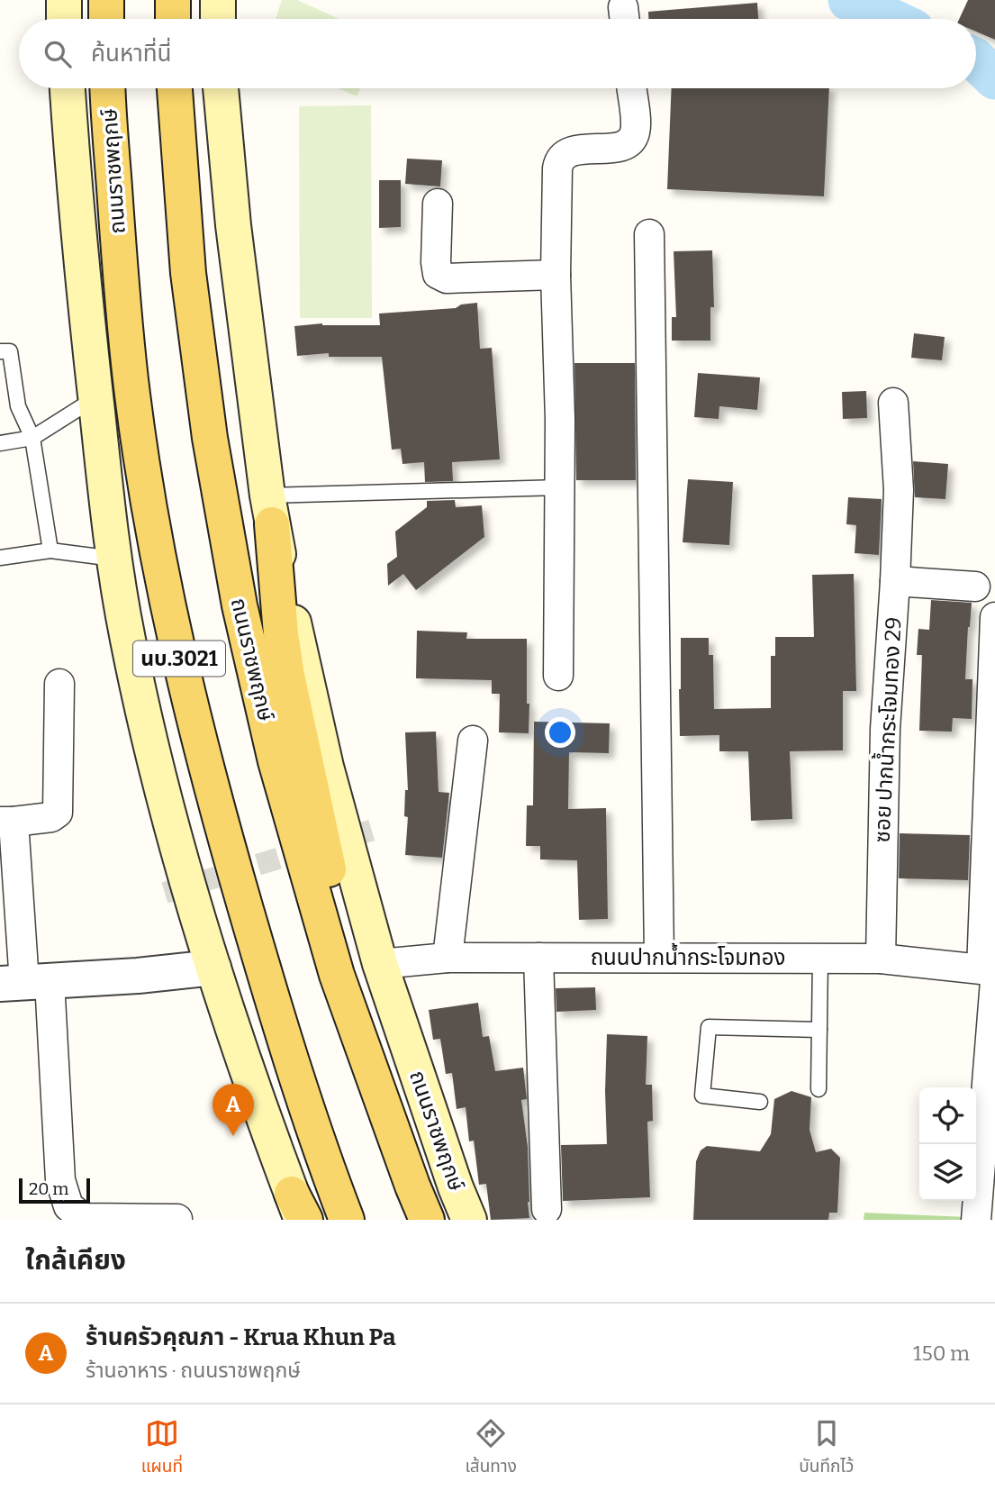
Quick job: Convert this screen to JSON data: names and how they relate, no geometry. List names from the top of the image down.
{
  "streets": {
    "main road": ["ถนนราชพฤกษ์", "นบ.3021"],
    "street": ["ซอย ปากน้ำกระโจมทอง 29", "ถนนปากน้ำกระโจมทอง"]
  },
  "crossings": [
    ["ถนนราชพฤกษ์", "ถนนปากน้ำกระโจมทอง"],
    ["ซอย ปากน้ำกระโจมทอง 29", "ถนนปากน้ำกระโจมทอง"]
  ],
  "scale_bar": "20 m",
  "page": {
    "search": "ค้นหาที่นี่",
    "pins": "A",
    "scale": "20 m",
    "heading": "ใกล้เคียง",
    "list": [
      {
        "mark": "A",
        "name": "ร้านครัวคุณภา - Krua Khun Pa",
        "note": "ร้านอาหาร · ถนนราชพฤกษ์",
        "value": "150 m"
      }
    ],
    "nav": ["แผนที่", "เส้นทาง", "บันทึกไว้"]
  }
}
